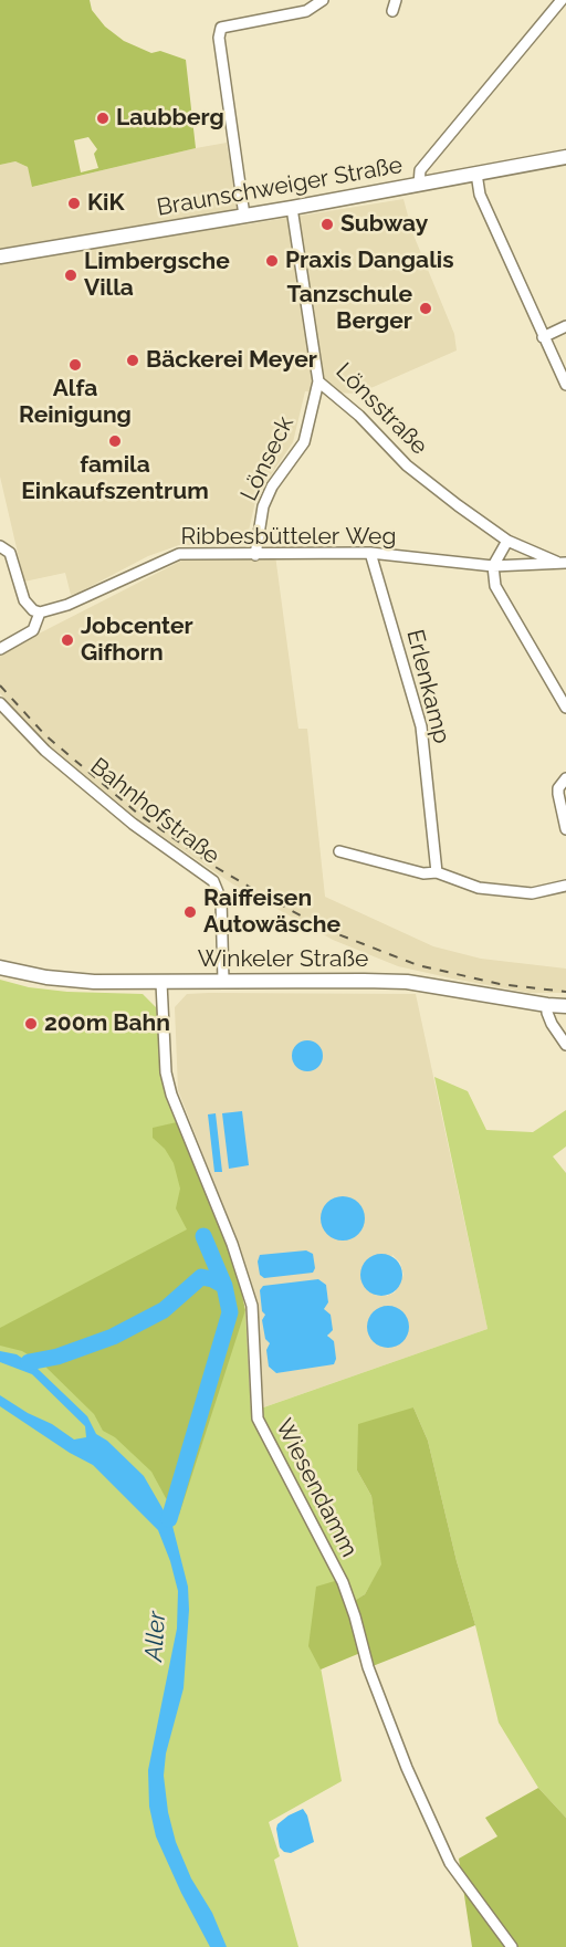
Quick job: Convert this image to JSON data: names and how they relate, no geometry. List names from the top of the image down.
{
  "streets": {
    "street": [
      "Braunschweiger Straße",
      "Lönsstraße",
      "Lönseck",
      "Ribbesbütteler Weg",
      "Erlenkamp",
      "Bahnhofstraße",
      "Winkeler Straße",
      "Wiesendamm"
    ]
  },
  "crossings": [
    ["Braunschweiger Straße", "Lönsstraße"],
    ["Lönsstraße", "Lönseck"],
    ["Lönsstraße", "Ribbesbütteler Weg"],
    ["Lönseck", "Ribbesbütteler Weg"],
    ["Ribbesbütteler Weg", "Erlenkamp"],
    ["Bahnhofstraße", "Winkeler Straße"],
    ["Winkeler Straße", "Wiesendamm"]
  ],
  "water": ["Aller"],
  "places": [
    "Laubberg",
    "KiK",
    "Subway",
    "Praxis Dangalis",
    "Limbergsche Villa",
    "Tanzschule Berger",
    "Bäckerei Meyer",
    "Alfa Reinigung",
    "famila Einkaufszentrum",
    "Jobcenter Gifhorn",
    "Raiffeisen Autowäsche",
    "200m Bahn"
  ]
}
